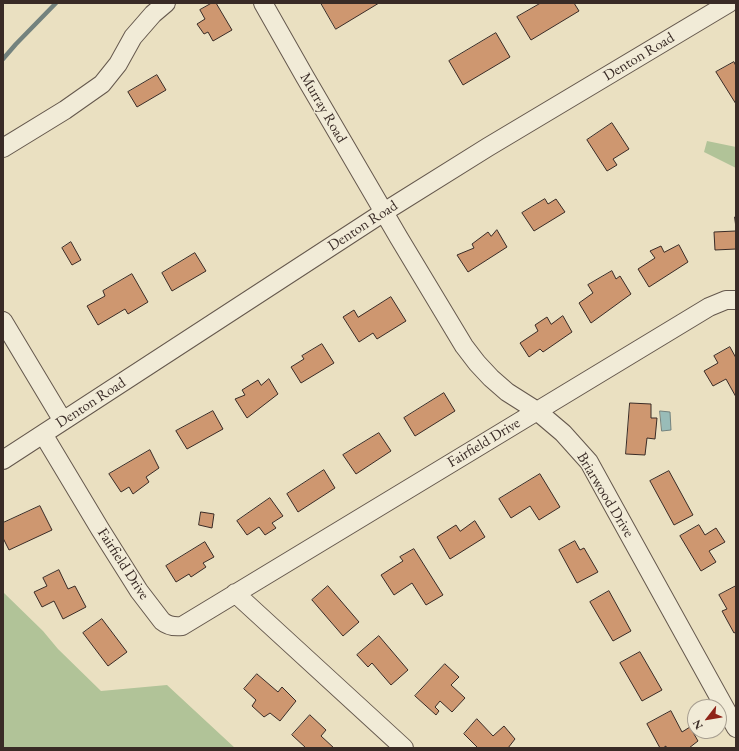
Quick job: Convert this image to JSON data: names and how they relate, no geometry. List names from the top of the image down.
{
  "streets": {
    "street": [
      "Denton Road",
      "Murray Road",
      "Fairfield Drive",
      "Briarwood Drive"
    ]
  },
  "crossings": [
    ["Denton Road", "Murray Road"],
    ["Denton Road", "Fairfield Drive"],
    ["Denton Road", "Briarwood Drive"],
    ["Murray Road", "Briarwood Drive"],
    ["Fairfield Drive", "Briarwood Drive"]
  ],
  "north": "bottom left"
}
